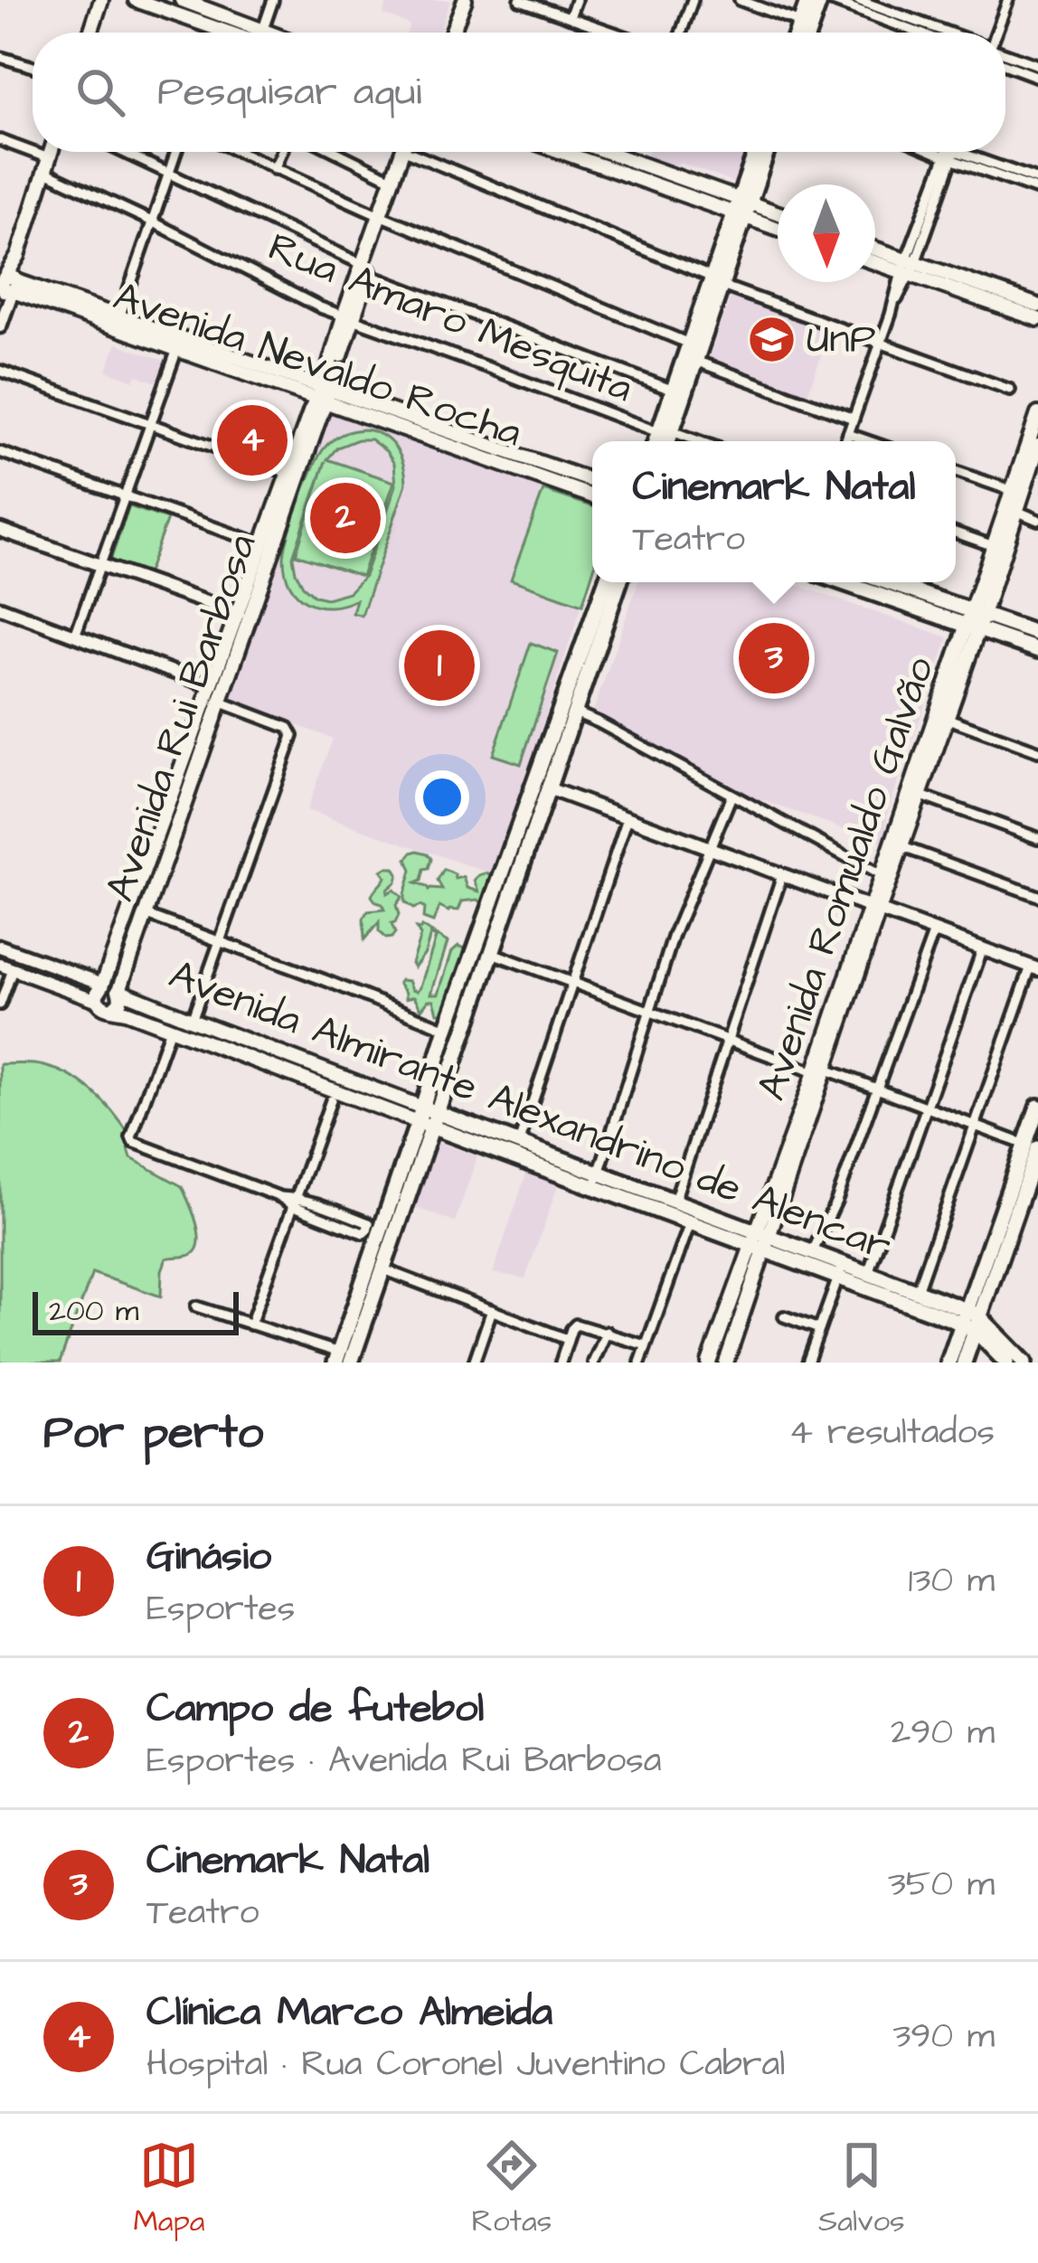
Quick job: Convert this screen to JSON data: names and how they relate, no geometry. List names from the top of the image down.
{
  "streets": {
    "main road": [
      "Avenida Nevaldo Rocha",
      "Avenida Rui Barbosa",
      "Avenida Romualdo Galvão",
      "Avenida Almirante Alexandrino de Alencar"
    ],
    "street": ["Rua Amaro Mesquita"]
  },
  "crossings": [
    ["Rua Amaro Mesquita", "Avenida Rui Barbosa"],
    ["Avenida Nevaldo Rocha", "Avenida Rui Barbosa"],
    ["Avenida Rui Barbosa", "Avenida Almirante Alexandrino de Alencar"],
    ["Avenida Romualdo Galvão", "Avenida Almirante Alexandrino de Alencar"]
  ],
  "places": {
    "school or university": ["UnP"]
  },
  "scale_bar": "200 m",
  "north": "bottom",
  "page": {
    "search": "Pesquisar aqui",
    "pins": [
      "4",
      "2",
      "3",
      "1"
    ],
    "popup": ["Cinemark Natal", "Teatro"],
    "scale": "200 m",
    "heading": ["Por perto", "4 resultados"],
    "list": [
      {
        "mark": "1",
        "name": "Ginásio",
        "note": "Esportes",
        "value": "130 m"
      },
      {
        "mark": "2",
        "name": "Campo de futebol",
        "note": "Esportes · Avenida Rui Barbosa",
        "value": "290 m"
      },
      {
        "mark": "3",
        "name": "Cinemark Natal",
        "note": "Teatro",
        "value": "350 m"
      },
      {
        "mark": "4",
        "name": "Clínica Marco Almeida",
        "note": "Hospital · Rua Coronel Juventino Cabral",
        "value": "390 m"
      }
    ],
    "nav": ["Mapa", "Rotas", "Salvos"]
  }
}
